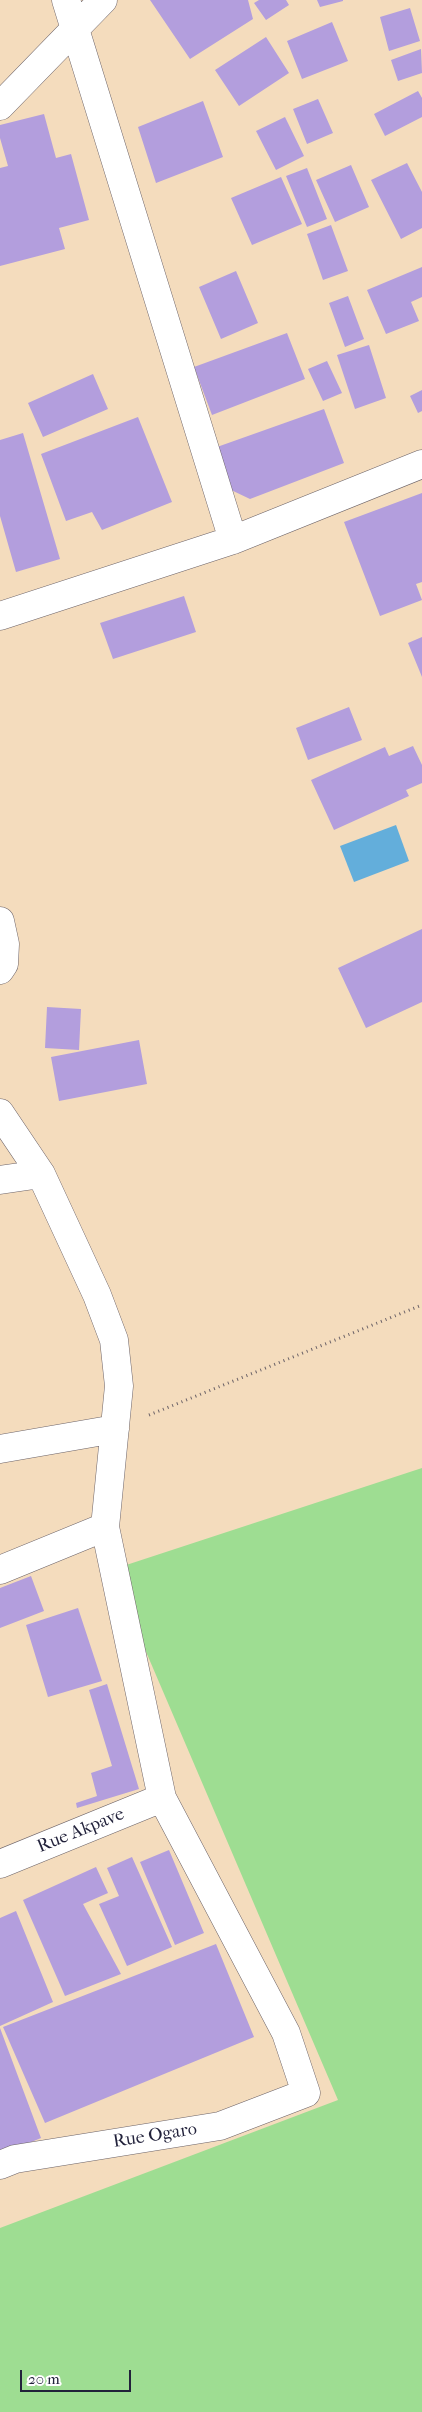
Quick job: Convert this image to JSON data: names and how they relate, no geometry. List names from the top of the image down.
{
  "streets": {
    "street": ["Rue Akpave", "Rue Ogaro"]
  },
  "crossings": [
    ["Rue Akpave", "Rue Ogaro"]
  ],
  "scale_bar": "20 m"
}
